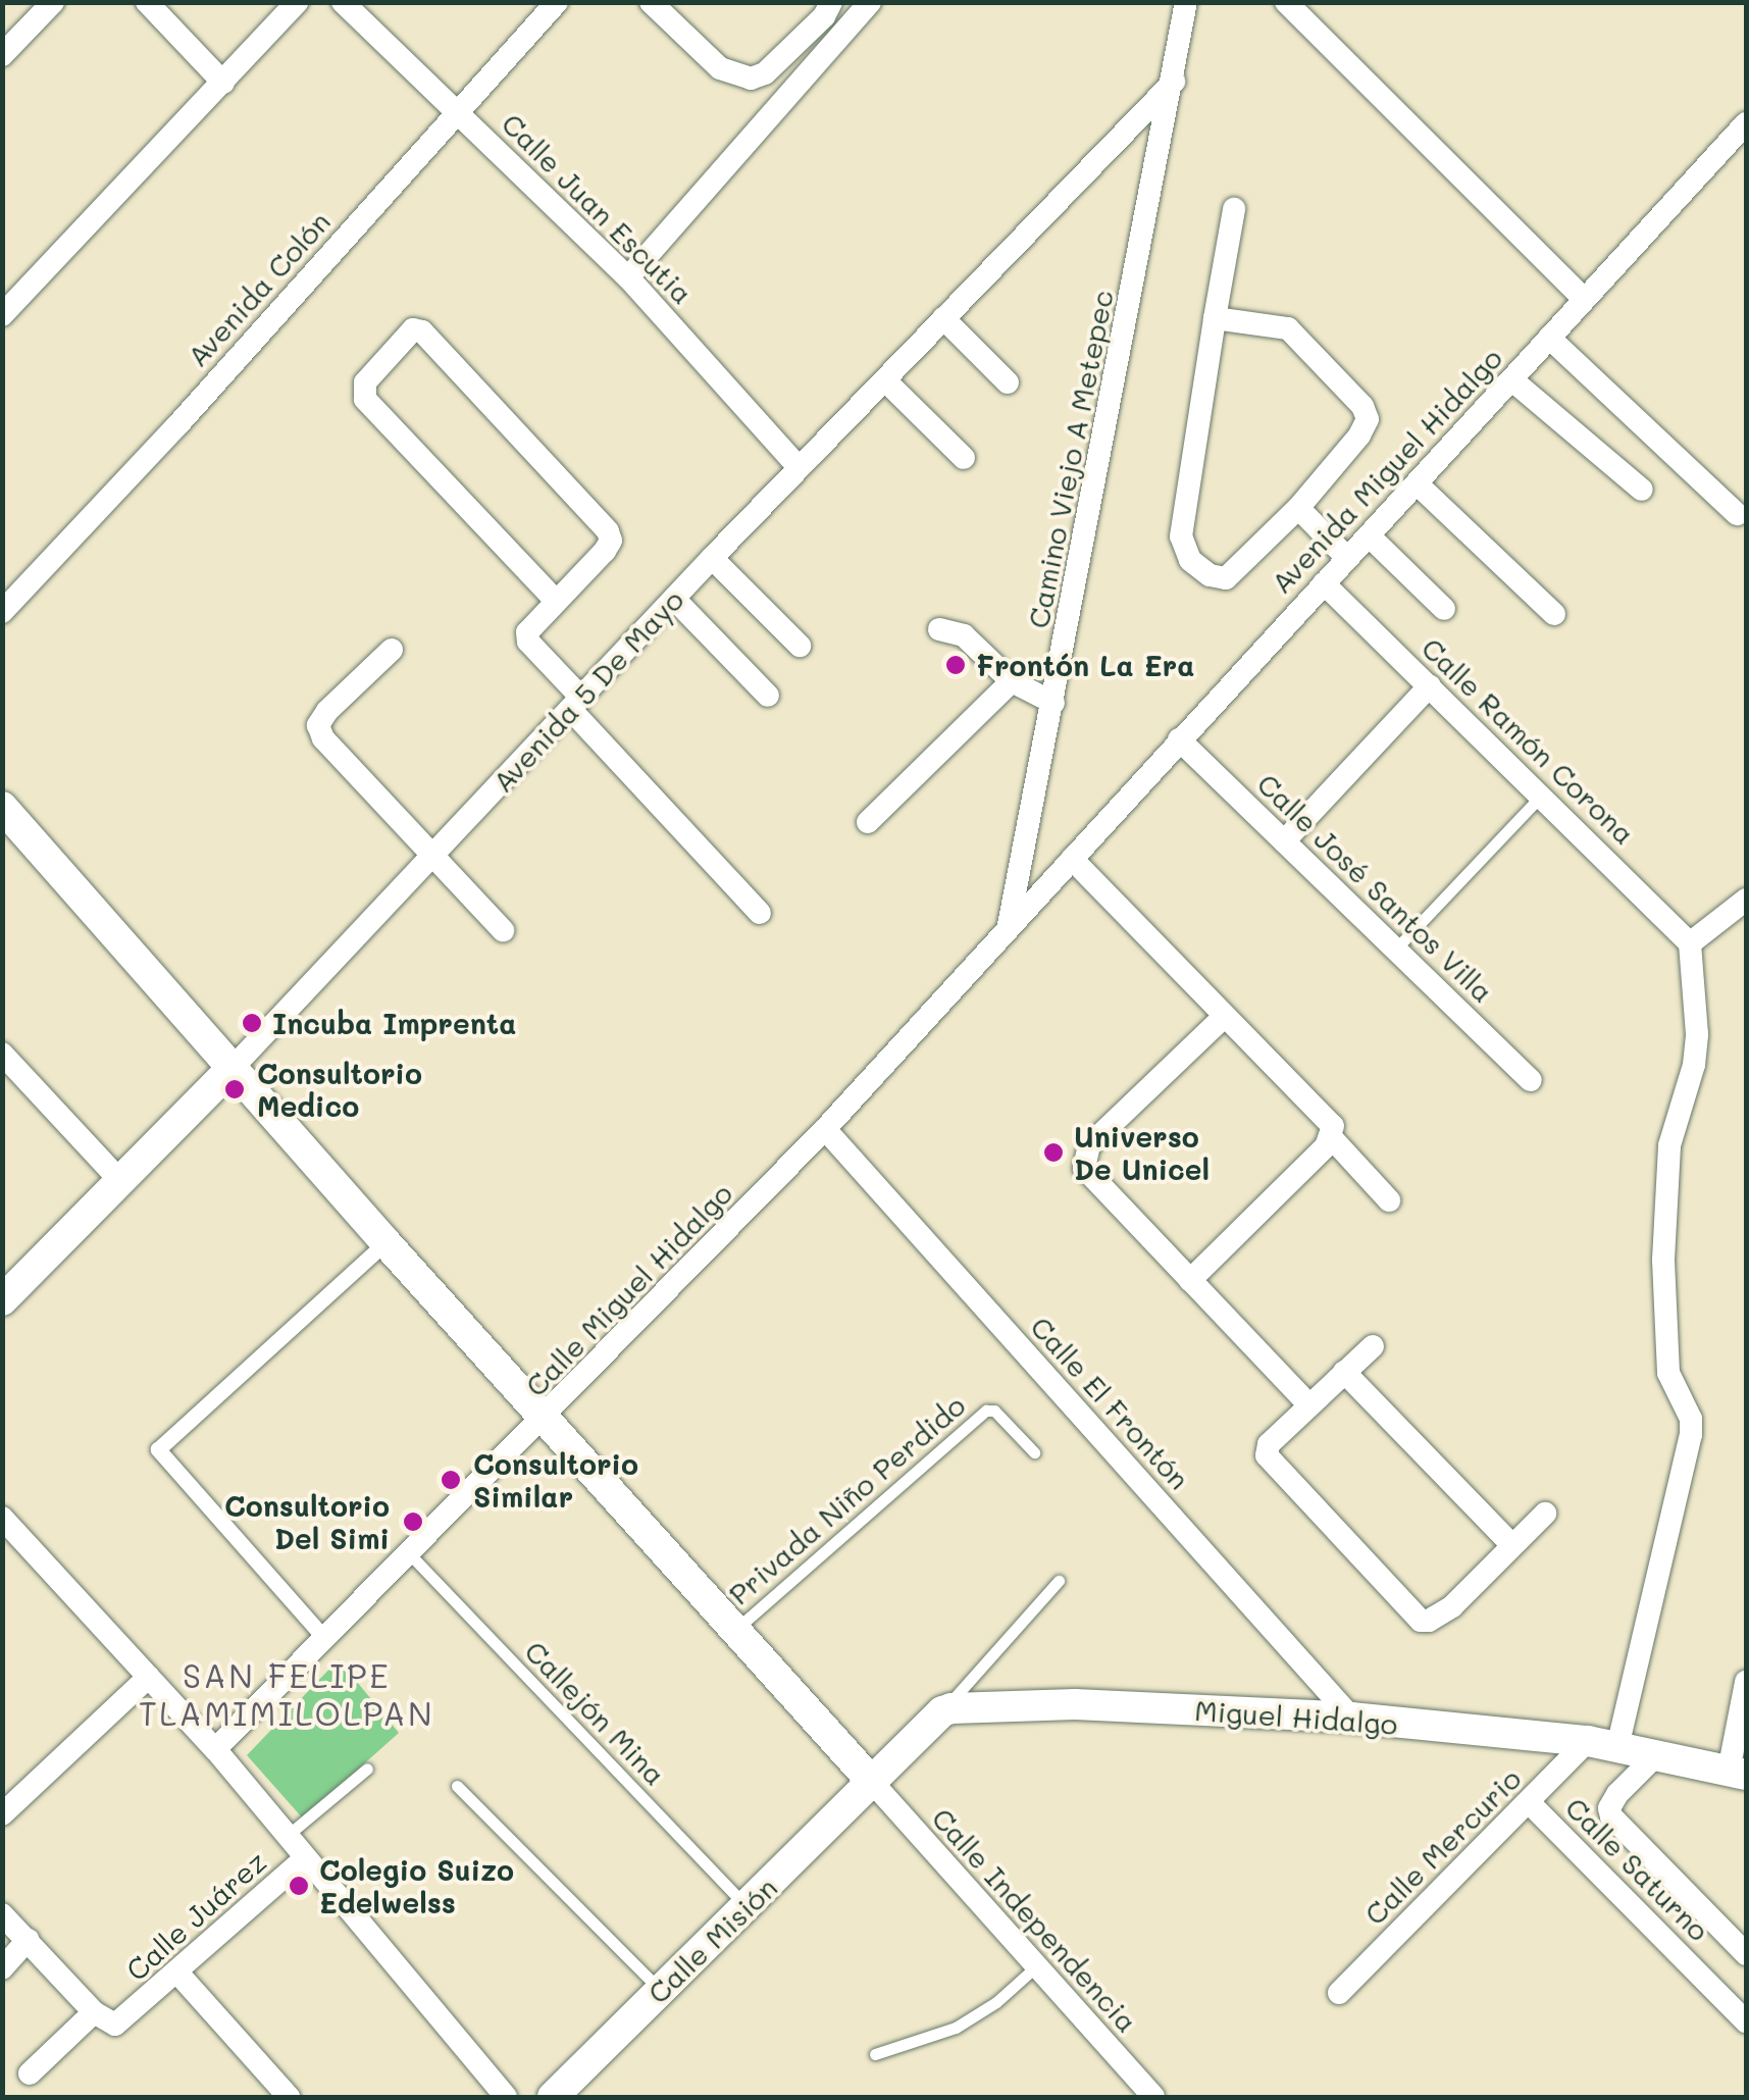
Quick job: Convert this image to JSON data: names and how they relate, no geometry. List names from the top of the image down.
{
  "streets": {
    "main road": ["Avenida 5 De Mayo", "Miguel Hidalgo", "Calle Misión"],
    "street": [
      "Calle Juan Escutia",
      "Avenida Colón",
      "Camino Viejo A Metepec",
      "Avenida Miguel Hidalgo",
      "Calle Ramón Corona",
      "Calle José Santos Villa",
      "Calle Miguel Hidalgo",
      "Calle El Frontón",
      "Calle Mercurio",
      "Calle Saturno",
      "Calle Juárez",
      "Calle Independencia"
    ],
    "lane": ["Privada Niño Perdido", "Callejón Mina"]
  },
  "crossings": [
    ["Calle Juan Escutia", "Avenida Colón"],
    ["Calle Juan Escutia", "Avenida 5 De Mayo"],
    ["Camino Viejo A Metepec", "Avenida 5 De Mayo"],
    ["Camino Viejo A Metepec", "Calle Miguel Hidalgo"],
    ["Avenida Miguel Hidalgo", "Calle Ramón Corona"],
    ["Avenida Miguel Hidalgo", "Calle José Santos Villa"],
    ["Avenida Miguel Hidalgo", "Calle Miguel Hidalgo"],
    ["Calle Miguel Hidalgo", "Calle El Frontón"],
    ["Calle Miguel Hidalgo", "Callejón Mina"],
    ["Calle El Frontón", "Miguel Hidalgo"],
    ["Callejón Mina", "Calle Misión"],
    ["Miguel Hidalgo", "Calle Mercurio"],
    ["Calle Mercurio", "Calle Saturno"],
    ["Calle Independencia", "Calle Misión"]
  ],
  "districts": ["SAN FELIPE TLAMIMILOLPAN"],
  "places": [
    "Frontón La Era",
    "Incuba Imprenta",
    "Consultorio Medico",
    "Universo De Unicel",
    "Consultorio Similar",
    "Consultorio Del Simi",
    "Colegio Suizo Edelwelss"
  ]
}
